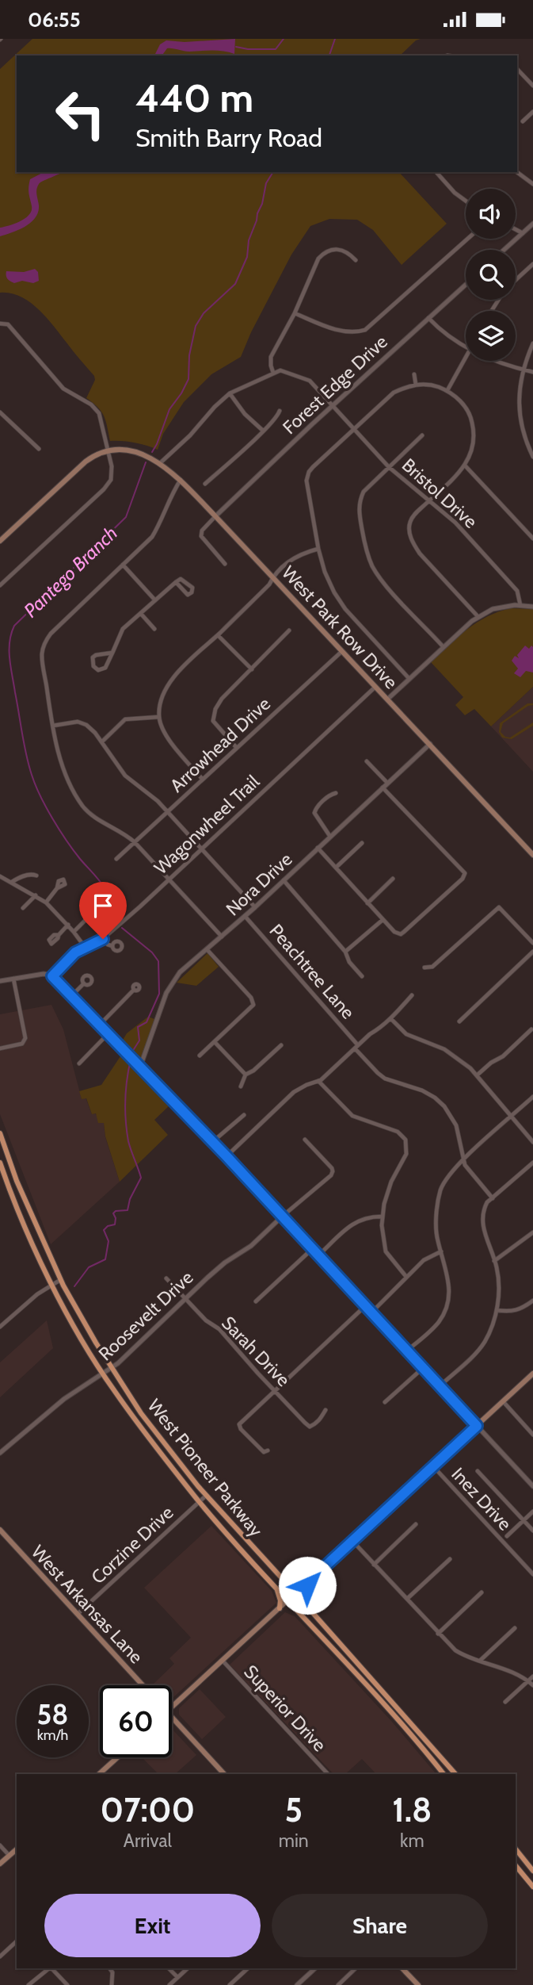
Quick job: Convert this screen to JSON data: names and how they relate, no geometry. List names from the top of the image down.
{
  "streets": {
    "main road": ["West Park Row Drive", "West Pioneer Parkway", "West Arkansas Lane"],
    "street": [
      "Forest Edge Drive",
      "Bristol Drive",
      "Arrowhead Drive",
      "Wagonwheel Trail",
      "Nora Drive",
      "Peachtree Lane",
      "Roosevelt Drive",
      "Sarah Drive",
      "Inez Drive",
      "Corzine Drive",
      "Superior Drive"
    ]
  },
  "crossings": [
    ["Forest Edge Drive", "Bristol Drive"],
    ["Forest Edge Drive", "West Park Row Drive"],
    ["West Park Row Drive", "Arrowhead Drive"],
    ["West Park Row Drive", "Wagonwheel Trail"],
    ["West Park Row Drive", "Nora Drive"],
    ["Nora Drive", "Peachtree Lane"],
    ["Roosevelt Drive", "Sarah Drive"],
    ["Roosevelt Drive", "West Pioneer Parkway"],
    ["West Pioneer Parkway", "Corzine Drive"],
    ["Corzine Drive", "West Arkansas Lane"]
  ],
  "water": ["Pantego Branch"],
  "page": {
    "status": "06:55",
    "turn": ["440 m", "Smith Barry Road"],
    "speed": "58 km/h",
    "limit": "60",
    "eta": [
      "07:00",
      "Arrival",
      "5",
      "min",
      "1.8",
      "km"
    ],
    "buttons": ["Exit", "Share"]
  }
}
